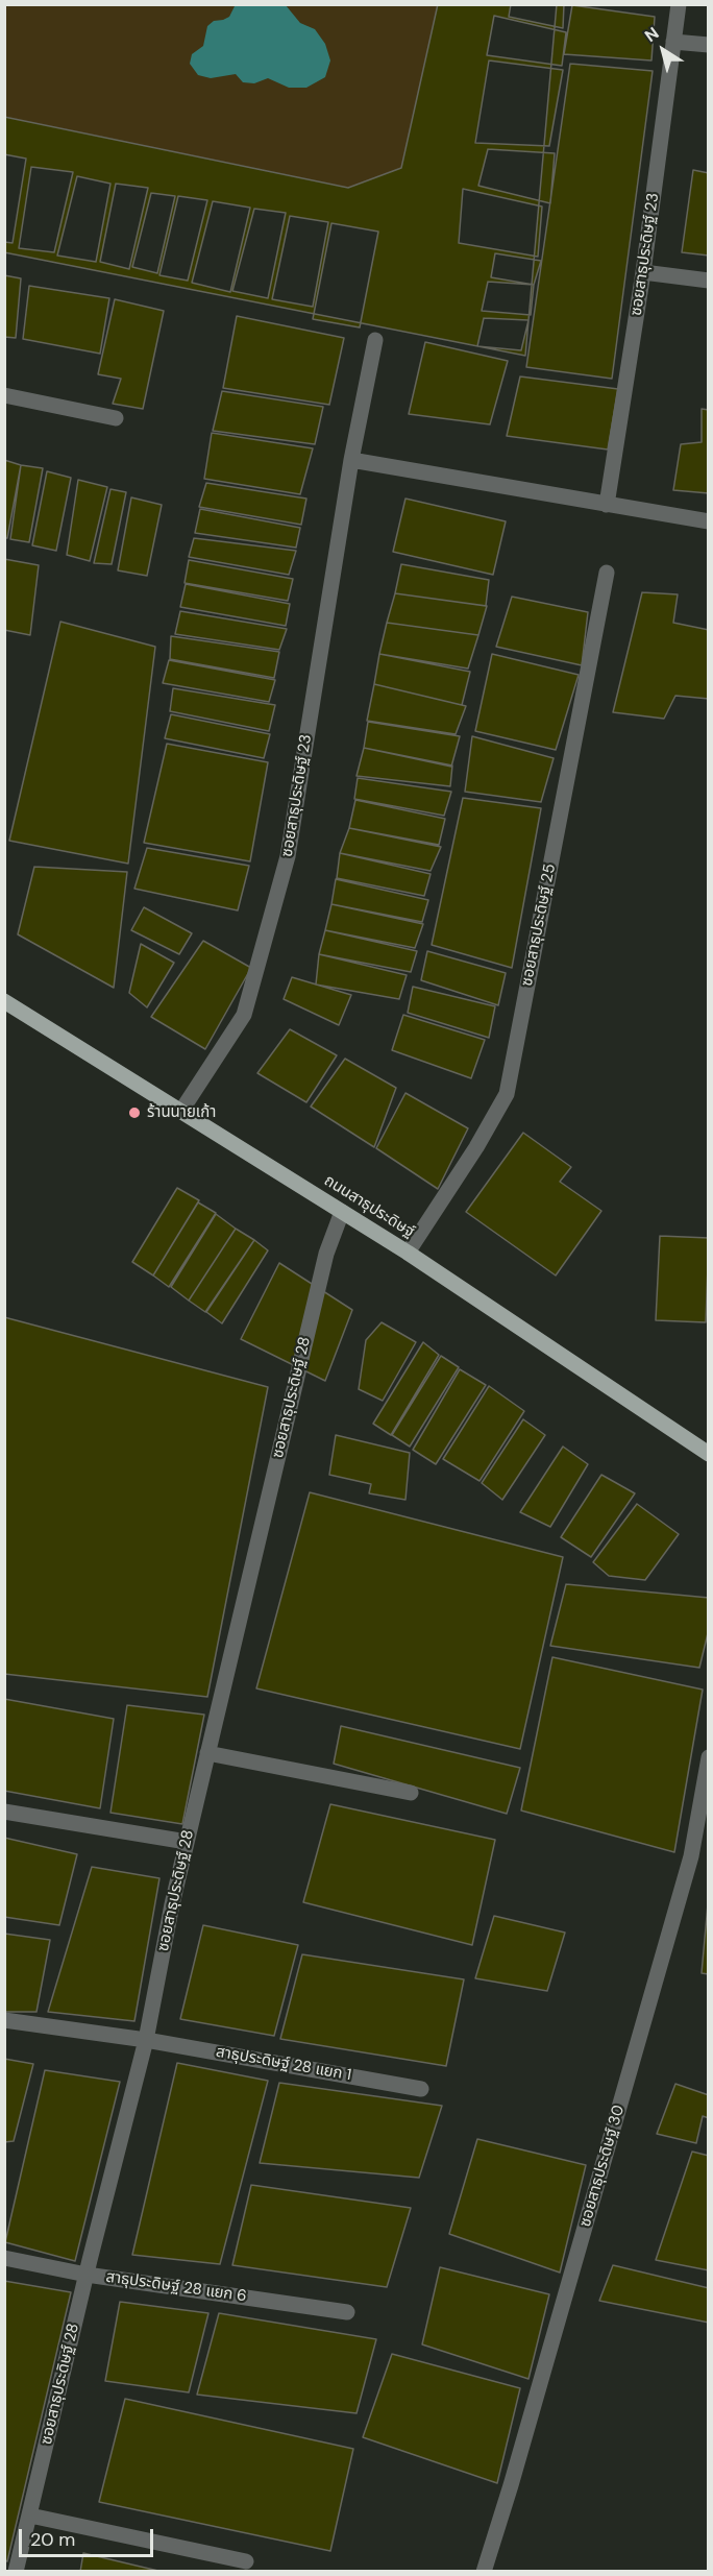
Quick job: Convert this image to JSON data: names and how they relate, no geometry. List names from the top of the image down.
{
  "streets": {
    "main road": ["ถนนสาธุประดิษฐ์"],
    "street": [
      "ซอยสาธุประดิษฐ์ 23",
      "ซอยสาธุประดิษฐ์ 25",
      "ซอยสาธุประดิษฐ์ 28",
      "สาธุประดิษฐ์ 28 แยก 1",
      "ซอยสาธุประดิษฐ์ 30",
      "สาธุประดิษฐ์ 28 แยก 6"
    ]
  },
  "crossings": [
    ["ซอยสาธุประดิษฐ์ 23", "ถนนสาธุประดิษฐ์"],
    ["ซอยสาธุประดิษฐ์ 25", "ถนนสาธุประดิษฐ์"],
    ["ถนนสาธุประดิษฐ์", "ซอยสาธุประดิษฐ์ 28"],
    ["ซอยสาธุประดิษฐ์ 28", "สาธุประดิษฐ์ 28 แยก 1"],
    ["ซอยสาธุประดิษฐ์ 28", "สาธุประดิษฐ์ 28 แยก 6"]
  ],
  "places": ["ร้านนายเก้า"],
  "scale_bar": "20 m",
  "north": "top left"
}
